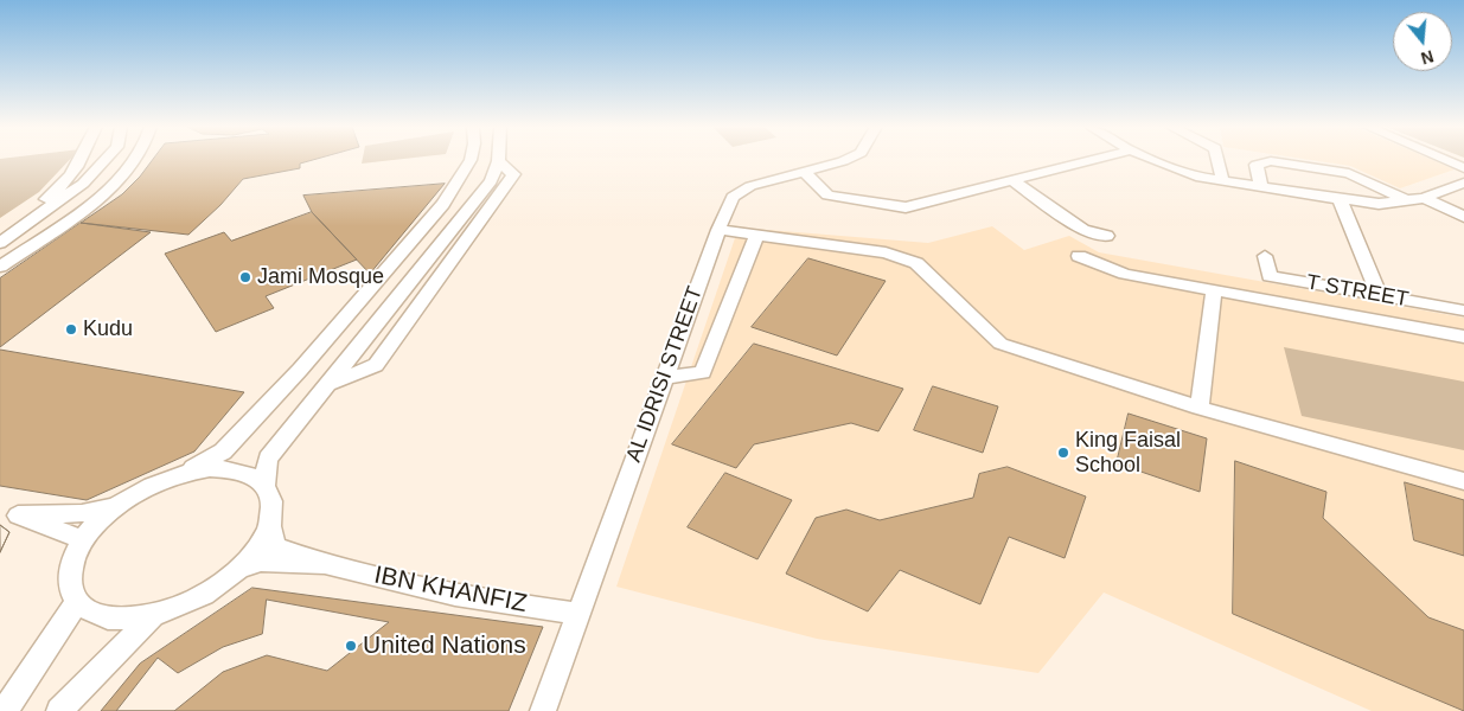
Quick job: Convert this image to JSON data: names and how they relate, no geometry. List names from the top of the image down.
{
  "streets": {
    "street": ["T STREET", "AL IDRISI STREET", "IBN KHANFIZ"]
  },
  "crossings": [
    ["AL IDRISI STREET", "IBN KHANFIZ"]
  ],
  "places": [
    "Jami Mosque",
    "Kudu",
    "King Faisal School",
    "United Nations"
  ],
  "north": "bottom"
}
